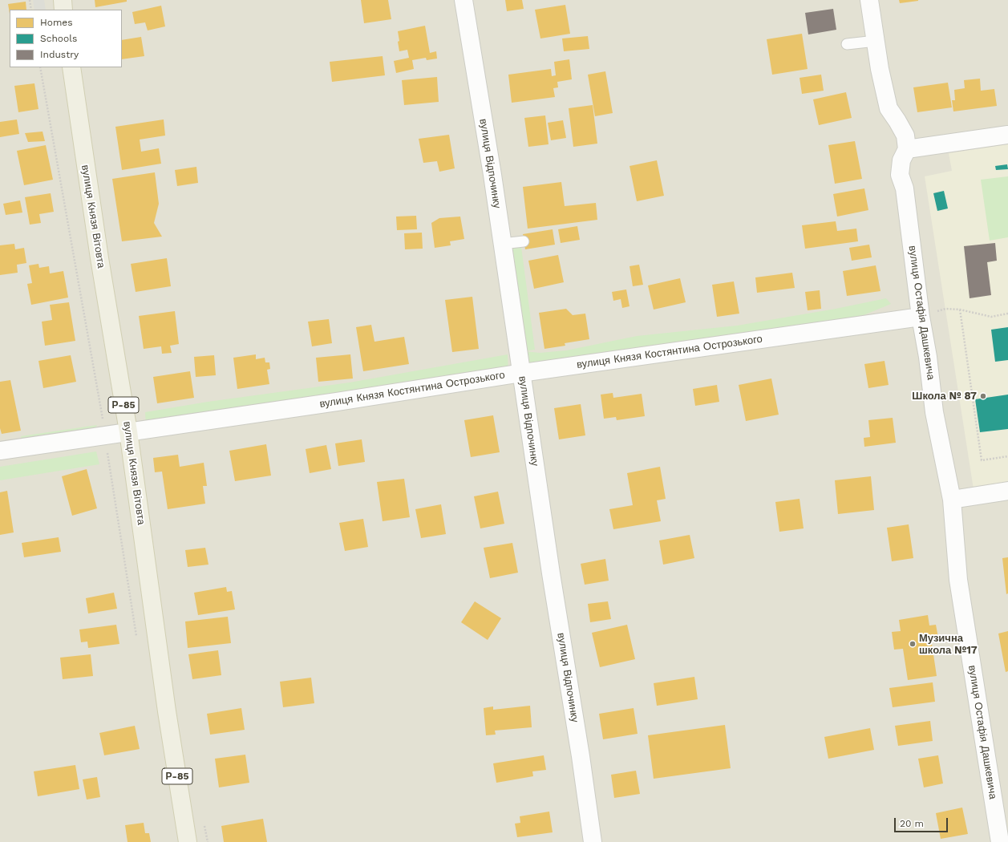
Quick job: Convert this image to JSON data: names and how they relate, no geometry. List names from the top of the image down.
{
  "streets": {
    "main road": ["вулиця Князя Вітовта", "Р-85"],
    "street": ["вулиця Відпочинку", "вулиця Остафія Дашкевича", "вулиця Князя Костянтина Острозького"]
  },
  "crossings": [
    ["вулиця Відпочинку", "вулиця Князя Костянтина Острозького"],
    ["вулиця Князя Вітовта", "вулиця Князя Костянтина Острозького"],
    ["вулиця Остафія Дашкевича", "вулиця Князя Костянтина Острозького"]
  ],
  "places": ["Школа № 87", "Музична школа №17"],
  "legend": ["Homes", "Schools", "Industry"],
  "scale_bar": "20 m"
}
